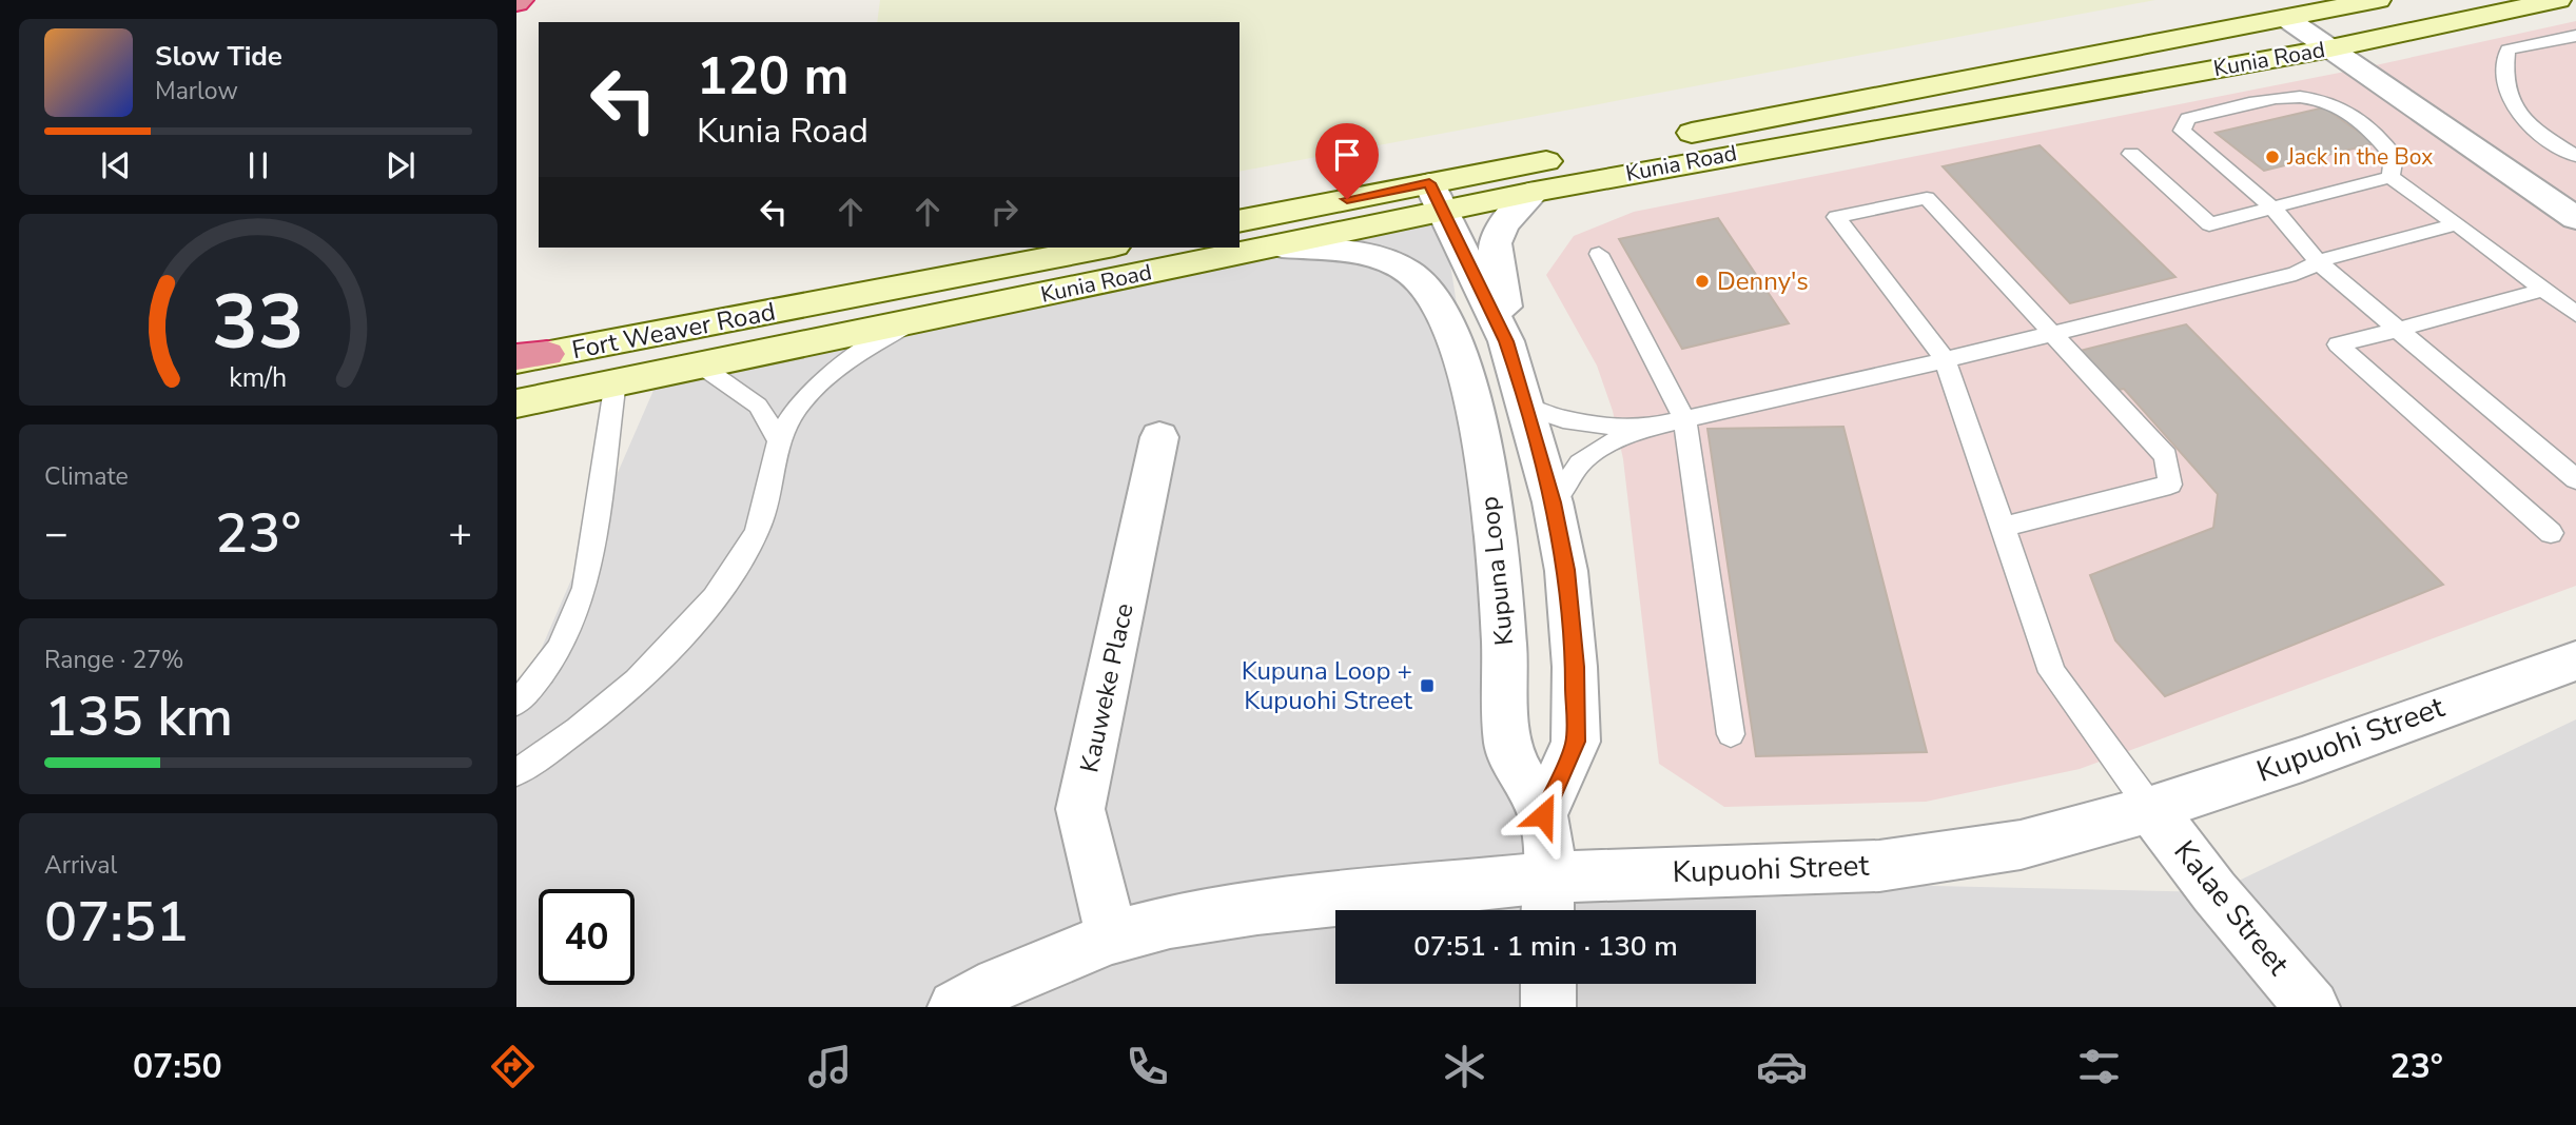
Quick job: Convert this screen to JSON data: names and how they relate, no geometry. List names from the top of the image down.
{
  "streets": {
    "main road": ["Kunia Road", "Fort Weaver Road"],
    "street": [
      "Kupuna Loop",
      "Kauweke Place",
      "Kupuohi Street",
      "Kalae Street"
    ]
  },
  "crossings": [
    ["Kunia Road", "Fort Weaver Road"],
    ["Kunia Road", "Kupuna Loop"],
    ["Kupuna Loop", "Kupuohi Street"],
    ["Kauweke Place", "Kupuohi Street"],
    ["Kupuohi Street", "Kalae Street"]
  ],
  "places": {
    "other": ["Jack in the Box", "Denny's"],
    "transit": ["Kupuna Loop + Kupuohi Street"]
  },
  "page": {
    "turn": ["120 m", "Kunia Road"],
    "song": ["Slow Tide", "Marlow"],
    "tile": [
      "Climate",
      ["Range · 27%", "135 km"],
      ["Arrival", "07:51"]
    ],
    "heat": ["−", "23°", "+"],
    "limit": "40",
    "trip": "07:51 · 1 min · 130 m",
    "tabs": ["07:50", "23°"],
    "gauge": ["33", "km/h"]
  }
}
